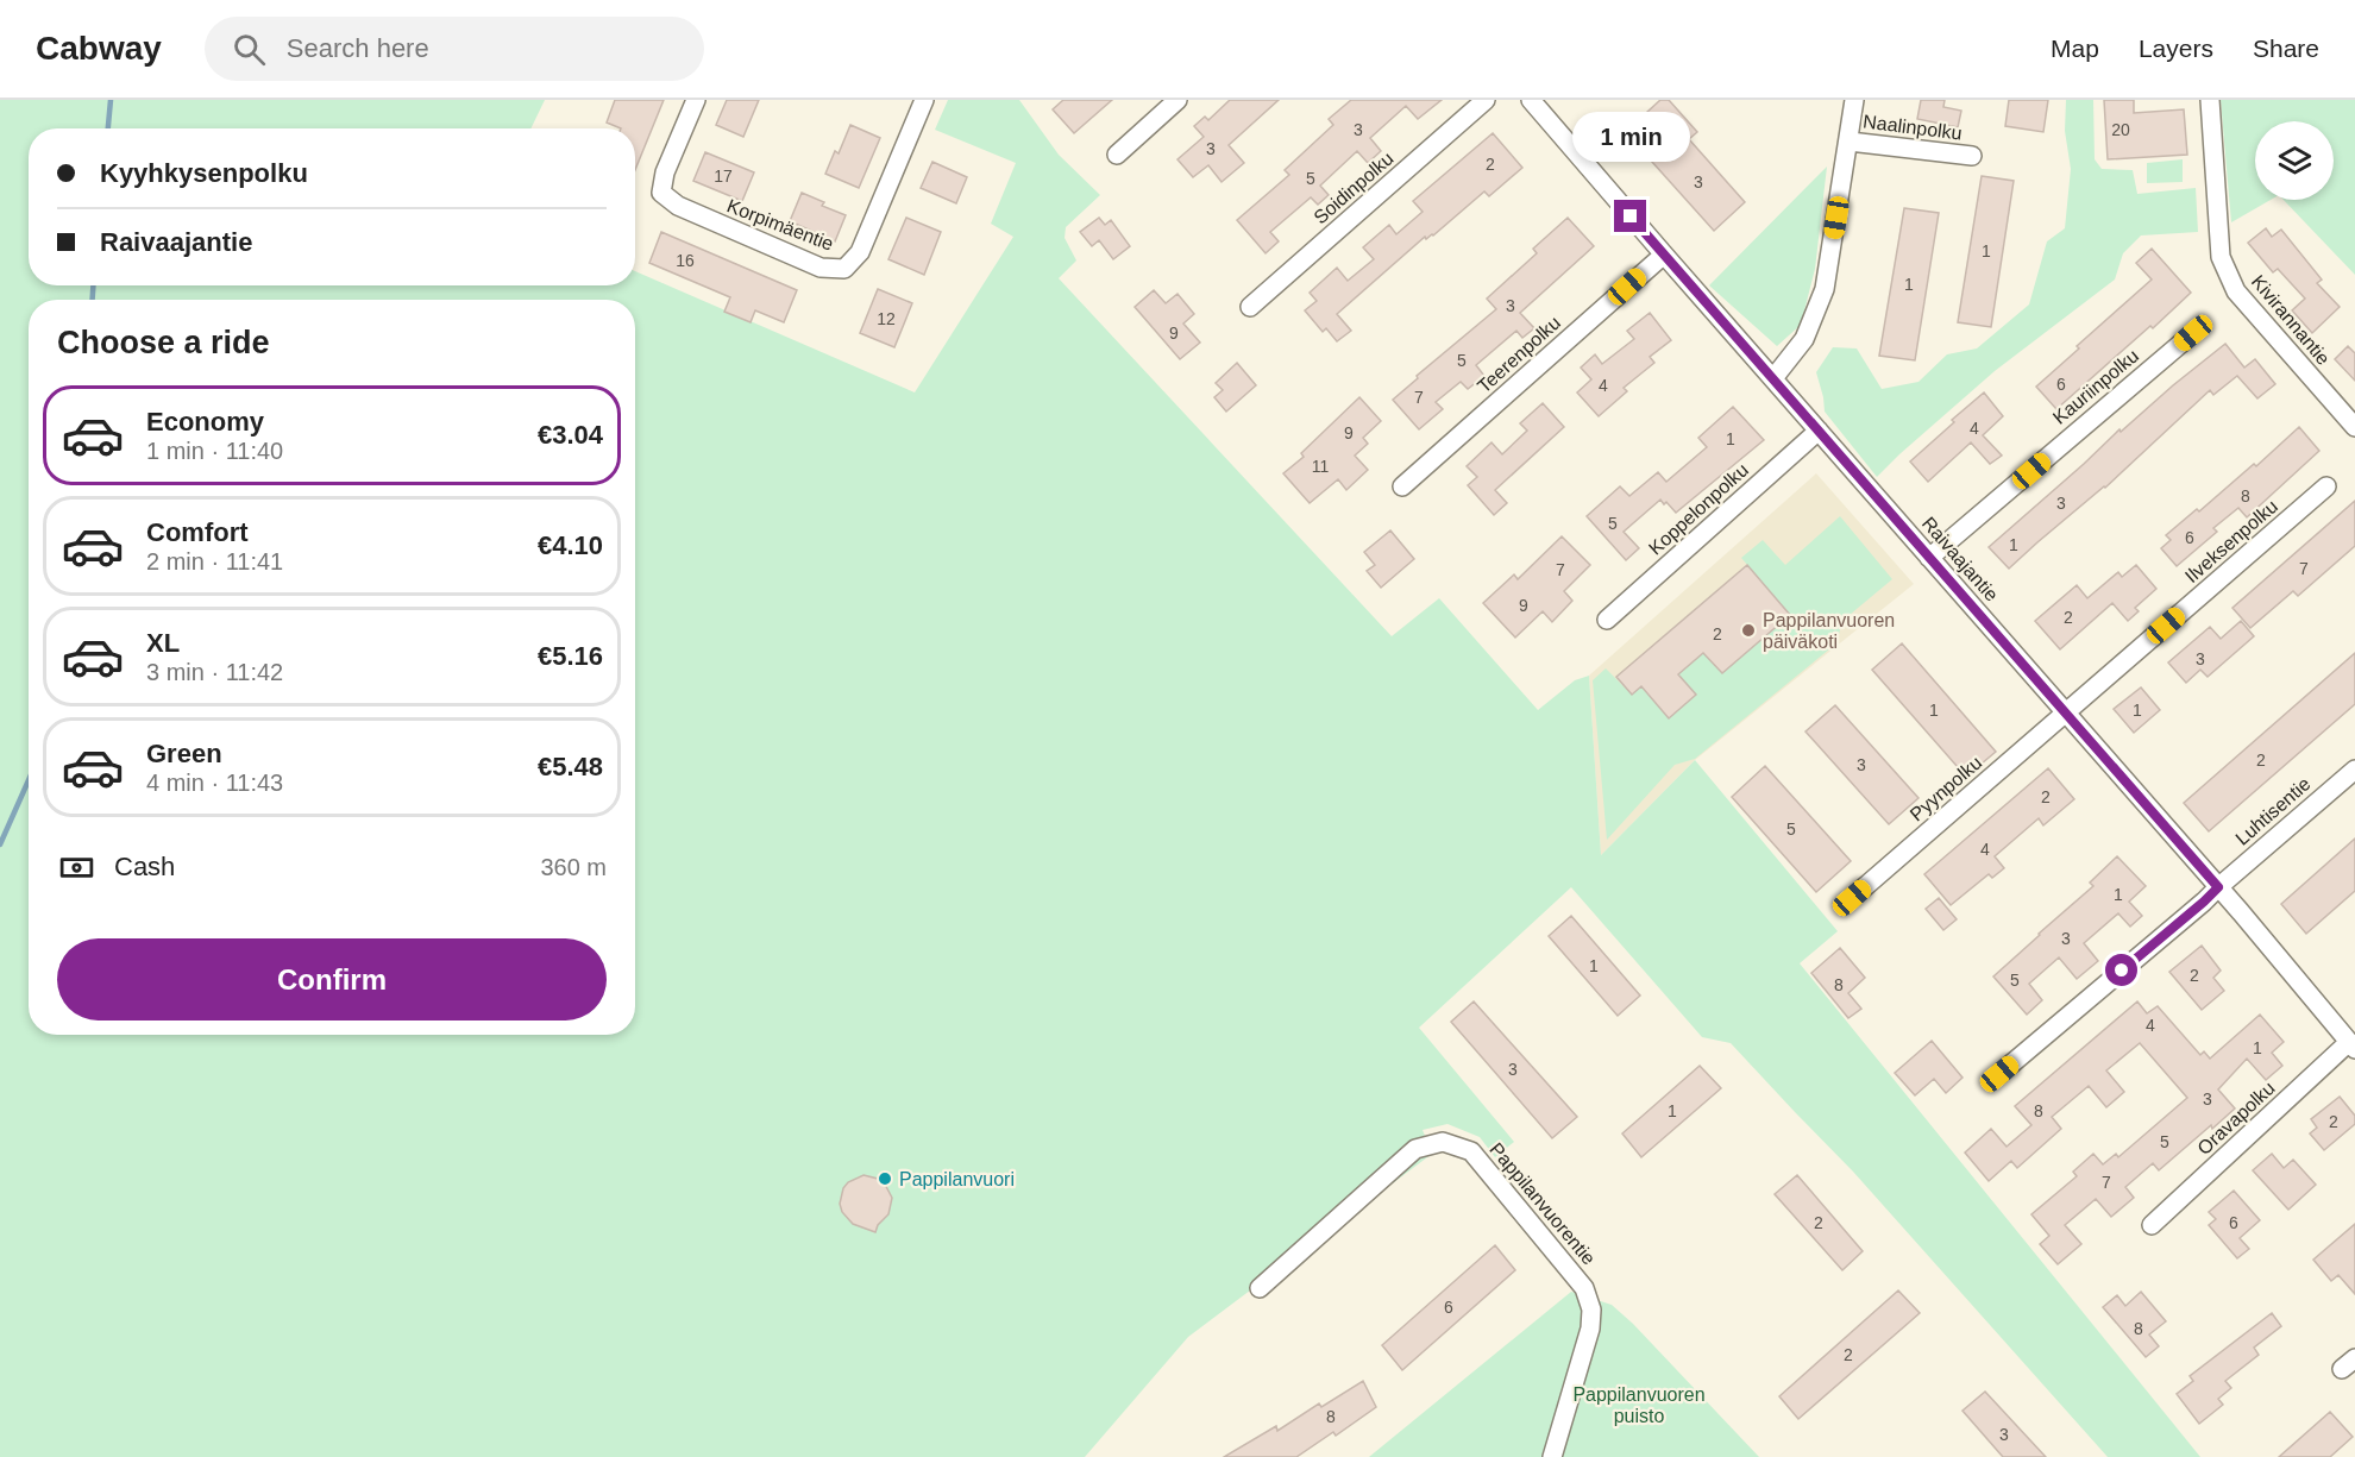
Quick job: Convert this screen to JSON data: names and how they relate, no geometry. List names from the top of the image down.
{
  "streets": {
    "street": [
      "Naalinpolku",
      "Soidinpolku",
      "Korpimäentie",
      "Kivirannantie",
      "Teerenpolku",
      "Kauriinpolku",
      "Koppelonpolku",
      "Ilveksenpolku",
      "Raivaajantie",
      "Pyynpolku",
      "Luhtisentie",
      "Oravapolku",
      "Pappilanvuorentie"
    ]
  },
  "crossings": [
    ["Teerenpolku", "Raivaajantie"],
    ["Kauriinpolku", "Raivaajantie"],
    ["Koppelonpolku", "Raivaajantie"],
    ["Ilveksenpolku", "Raivaajantie"],
    ["Ilveksenpolku", "Pyynpolku"],
    ["Raivaajantie", "Pyynpolku"],
    ["Raivaajantie", "Luhtisentie"],
    ["Raivaajantie", "Oravapolku"]
  ],
  "parks": ["Pappilanvuoren puisto"],
  "places": ["Pappilanvuoren päiväkoti", "Pappilanvuori"],
  "house_numbers": [
    "3",
    "20",
    "3",
    "2",
    "17",
    "5",
    "3",
    "1",
    "16",
    "1",
    "3",
    "12",
    "9",
    "5",
    "6",
    "4",
    "7",
    "4",
    "9",
    "1",
    "11",
    "8",
    "3",
    "5",
    "6",
    "1",
    "7",
    "7",
    "9",
    "2",
    "2",
    "3",
    "1",
    "1",
    "2",
    "3",
    "2",
    "5",
    "4",
    "1",
    "3",
    "1",
    "2",
    "5",
    "8",
    "4",
    "1",
    "3",
    "3",
    "1",
    "8",
    "2",
    "5",
    "7",
    "2",
    "6",
    "6",
    "8",
    "2",
    "8",
    "3"
  ],
  "page": {
    "header": "Cabway",
    "search": "Search here",
    "nav": ["Map", "Layers", "Share"],
    "bubble": "1 min",
    "banner": ["Kyyhkysenpolku", "Raivaajantie"],
    "heading": "Choose a ride",
    "list": [
      {
        "name": "Economy",
        "note": "1 min · 11:40",
        "value": "€3.04"
      },
      {
        "name": "Comfort",
        "note": "2 min · 11:41",
        "value": "€4.10"
      },
      {
        "name": "XL",
        "note": "3 min · 11:42",
        "value": "€5.16"
      },
      {
        "name": "Green",
        "note": "4 min · 11:43",
        "value": "€5.48"
      }
    ],
    "pay": ["Cash", "360 m"],
    "buttons": "Confirm"
  }
}
